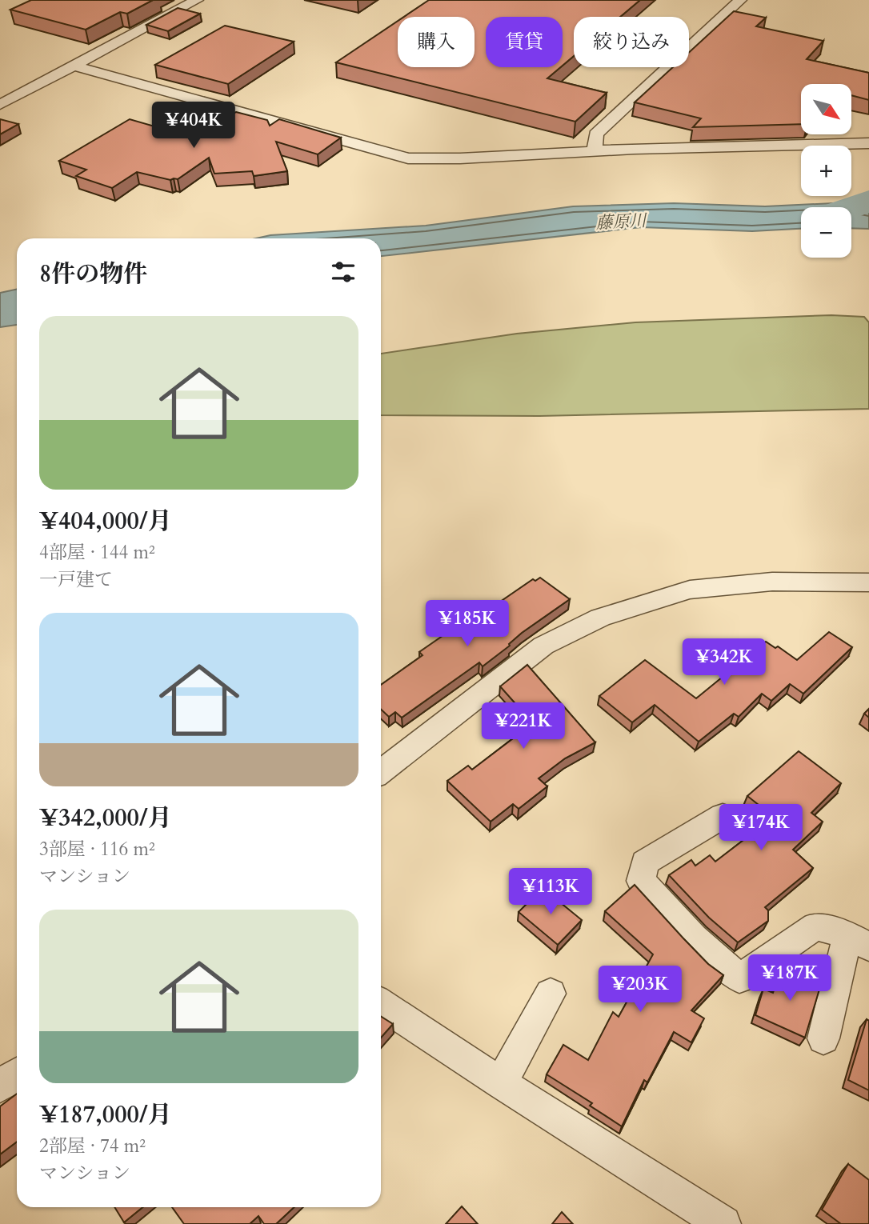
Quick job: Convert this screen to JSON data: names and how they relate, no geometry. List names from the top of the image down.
{
  "water": ["藤原川"],
  "north": "bottom right",
  "page": {
    "chip": ["購入", "賃貸", "絞り込み"],
    "map_buttons": ["+", "−"],
    "price": [
      "¥404K",
      "¥185K",
      "¥342K",
      "¥221K",
      "¥174K",
      "¥113K",
      "¥187K",
      "¥203K"
    ],
    "heading": "8件の物件",
    "list": [
      {
        "name": "¥404,000/月",
        "note": "4部屋 · 144 m² · 一戸建て"
      },
      {
        "name": "¥342,000/月",
        "note": "3部屋 · 116 m² · マンション"
      },
      {
        "name": "¥187,000/月",
        "note": "2部屋 · 74 m² · マンション"
      }
    ]
  }
}
